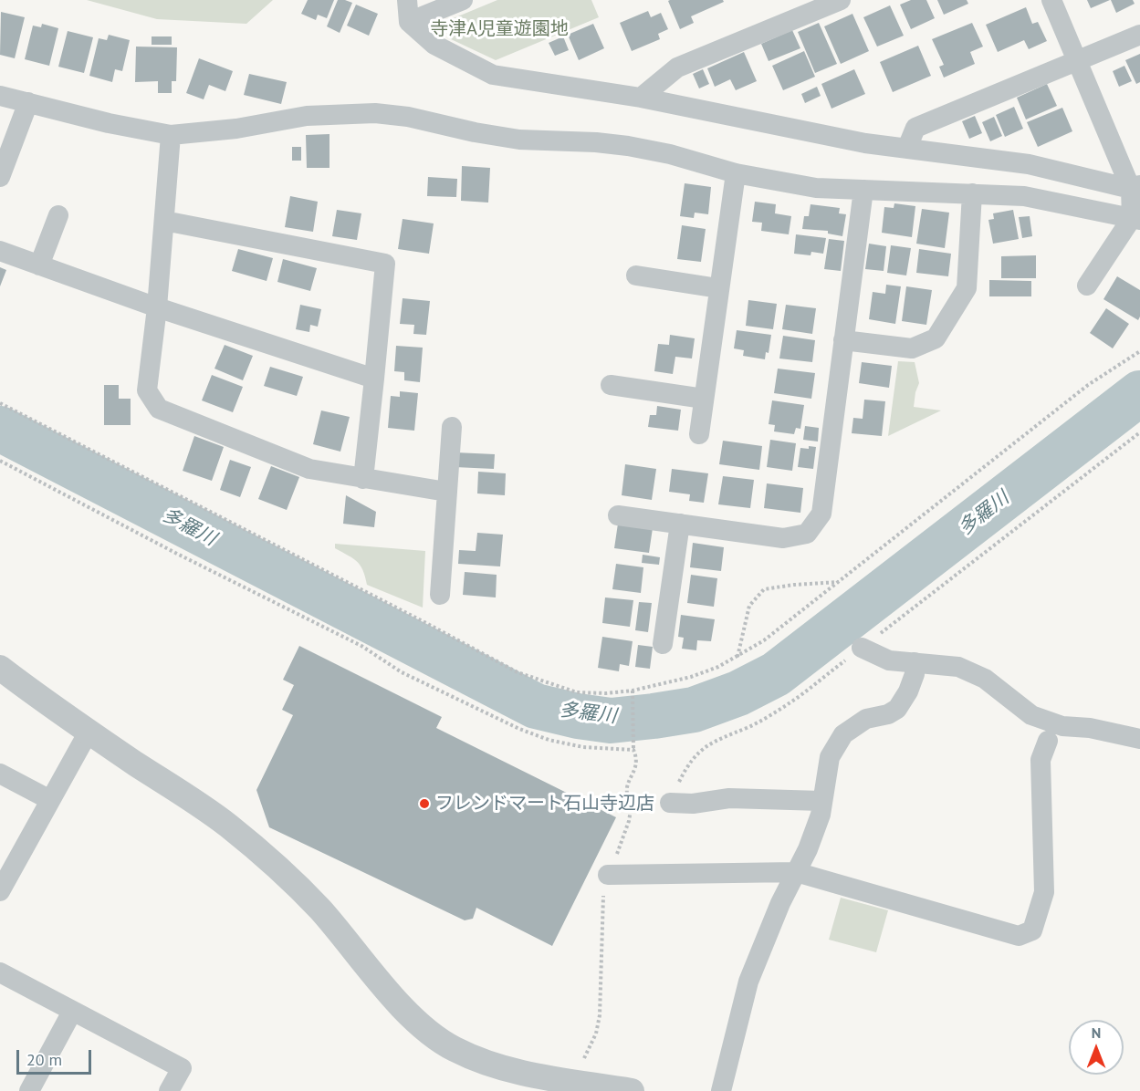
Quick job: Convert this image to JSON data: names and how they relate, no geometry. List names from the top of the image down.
{
  "water": ["多羅川"],
  "parks": ["寺津A児童遊園地"],
  "places": ["フレンドマート石山寺辺店"],
  "scale_bar": "20 m",
  "north": "top"
}
